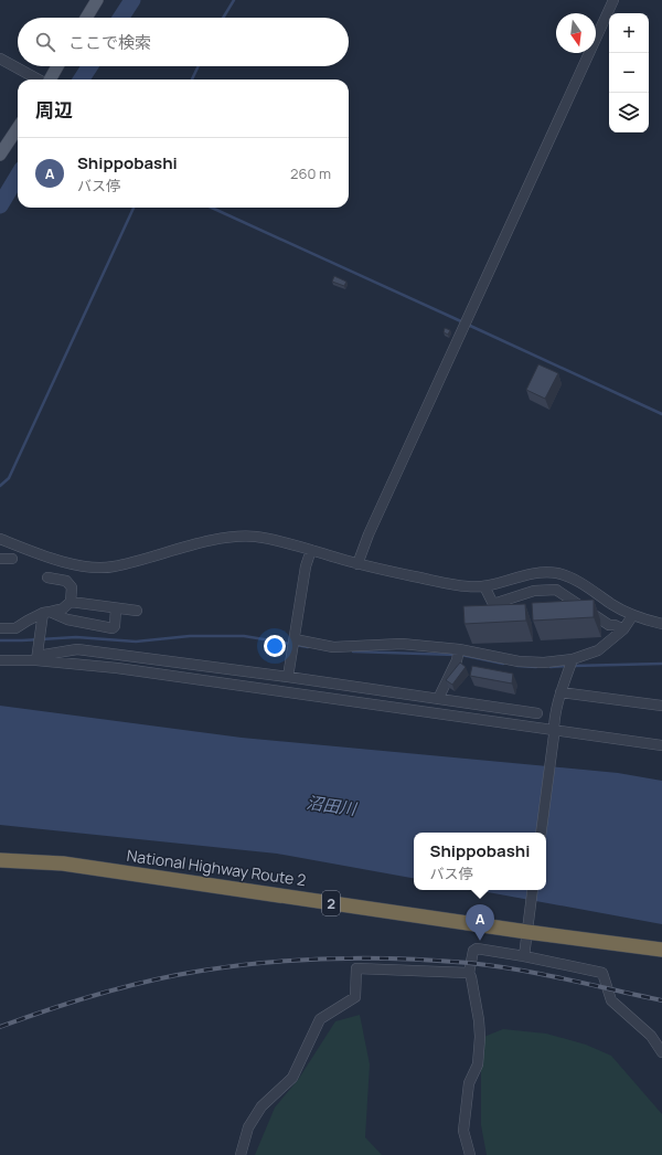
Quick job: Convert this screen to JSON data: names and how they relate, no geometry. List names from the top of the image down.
{
  "streets": {
    "highway": ["National Highway Route 2", "2"]
  },
  "water": ["沼田川"],
  "north": "bottom",
  "page": {
    "map_buttons": ["+", "−"],
    "search": "ここで検索",
    "heading": "周辺",
    "list": [
      {
        "mark": "A",
        "name": "Shippobashi",
        "note": "バス停",
        "value": "260 m"
      }
    ],
    "popup": ["Shippobashi", "バス停"],
    "pins": "A"
  }
}
